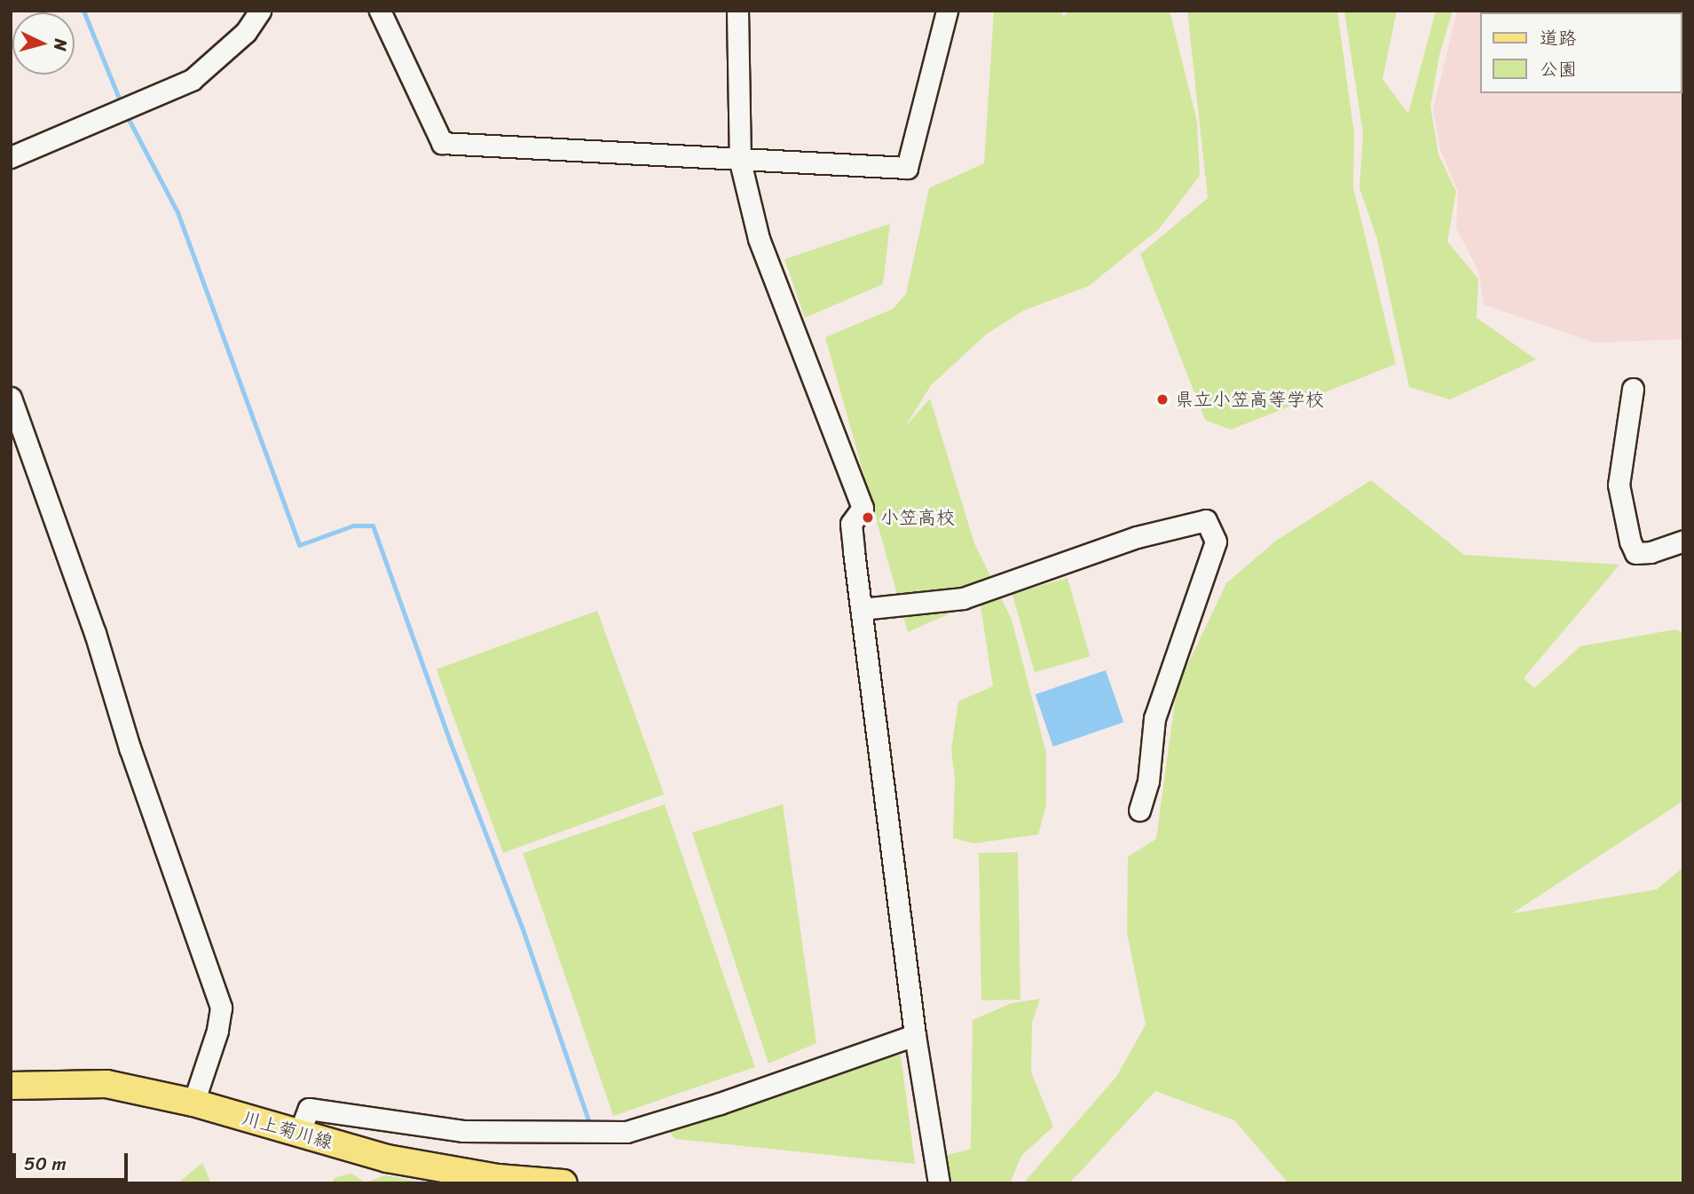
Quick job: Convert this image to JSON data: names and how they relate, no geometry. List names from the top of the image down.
{
  "streets": {
    "main road": ["川上菊川線"]
  },
  "places": ["県立小笠高等学校", "小笠高校"],
  "legend": ["道路", "公園"],
  "scale_bar": "50 m",
  "north": "right"
}
